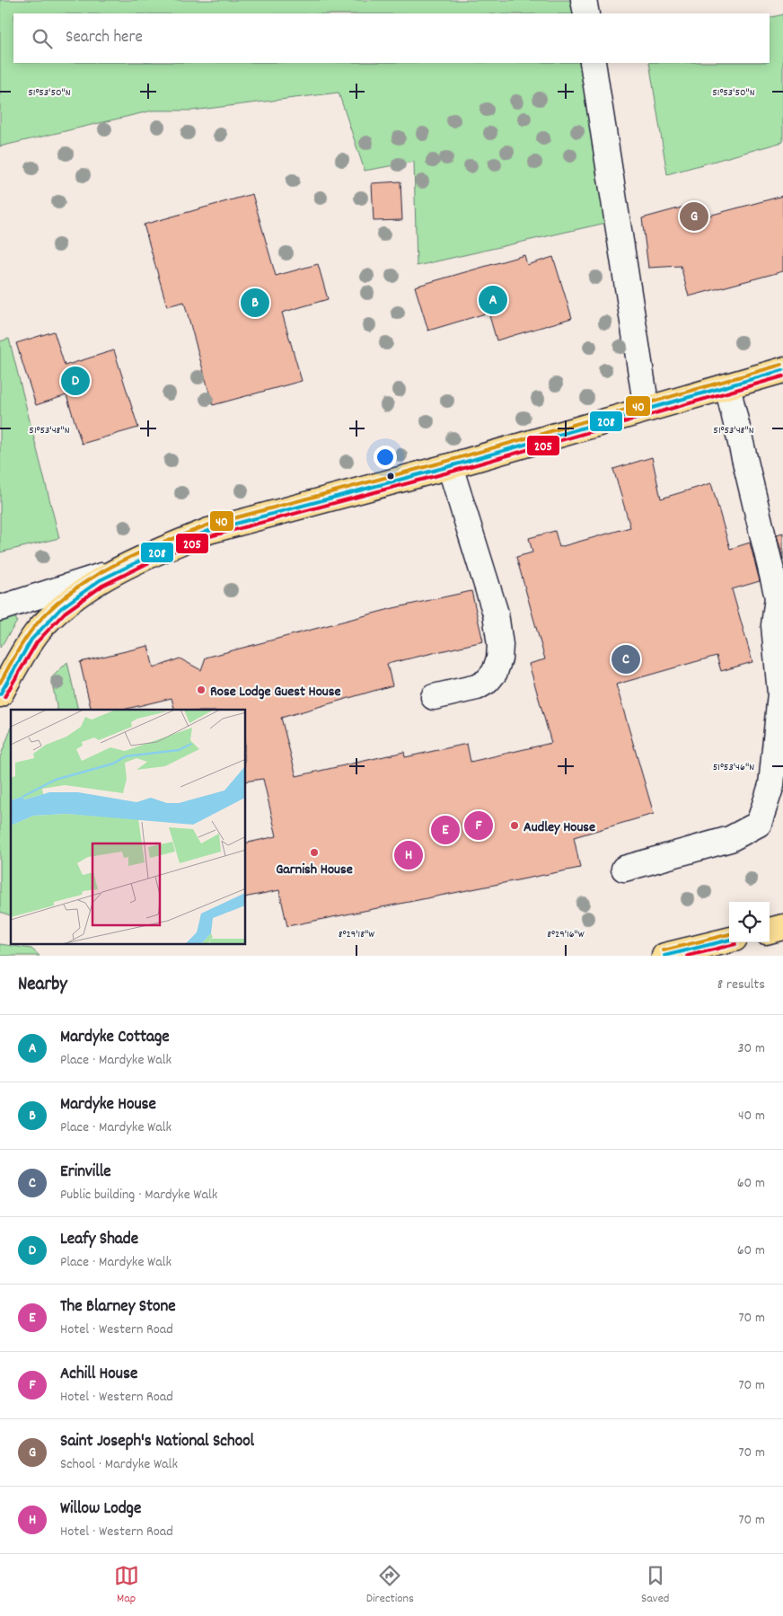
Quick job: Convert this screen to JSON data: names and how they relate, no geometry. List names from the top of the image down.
{
  "places": ["Rose Lodge Guest House", "Audley House", "Garnish House"],
  "lines": ["transit line 40", "transit line 208", "transit line 205"],
  "page": {
    "search": "Search here",
    "pins": [
      "G",
      "A",
      "B",
      "D",
      "C",
      "F",
      "E",
      "H"
    ],
    "heading": ["Nearby", "8 results"],
    "list": [
      {
        "mark": "A",
        "name": "Mardyke Cottage",
        "note": "Place · Mardyke Walk",
        "value": "30 m"
      },
      {
        "mark": "B",
        "name": "Mardyke House",
        "note": "Place · Mardyke Walk",
        "value": "40 m"
      },
      {
        "mark": "C",
        "name": "Erinville",
        "note": "Public building · Mardyke Walk",
        "value": "60 m"
      },
      {
        "mark": "D",
        "name": "Leafy Shade",
        "note": "Place · Mardyke Walk",
        "value": "60 m"
      },
      {
        "mark": "E",
        "name": "The Blarney Stone",
        "note": "Hotel · Western Road",
        "value": "70 m"
      },
      {
        "mark": "F",
        "name": "Achill House",
        "note": "Hotel · Western Road",
        "value": "70 m"
      },
      {
        "mark": "G",
        "name": "Saint Joseph's National School",
        "note": "School · Mardyke Walk",
        "value": "70 m"
      },
      {
        "mark": "H",
        "name": "Willow Lodge",
        "note": "Hotel · Western Road",
        "value": "70 m"
      }
    ],
    "nav": ["Map", "Directions", "Saved"]
  },
  "coordinates": [
    "51°53'50\"N",
    "51°53'48\"N",
    "51°53'46\"N",
    "8°29'18\"W",
    "8°29'16\"W"
  ]
}
